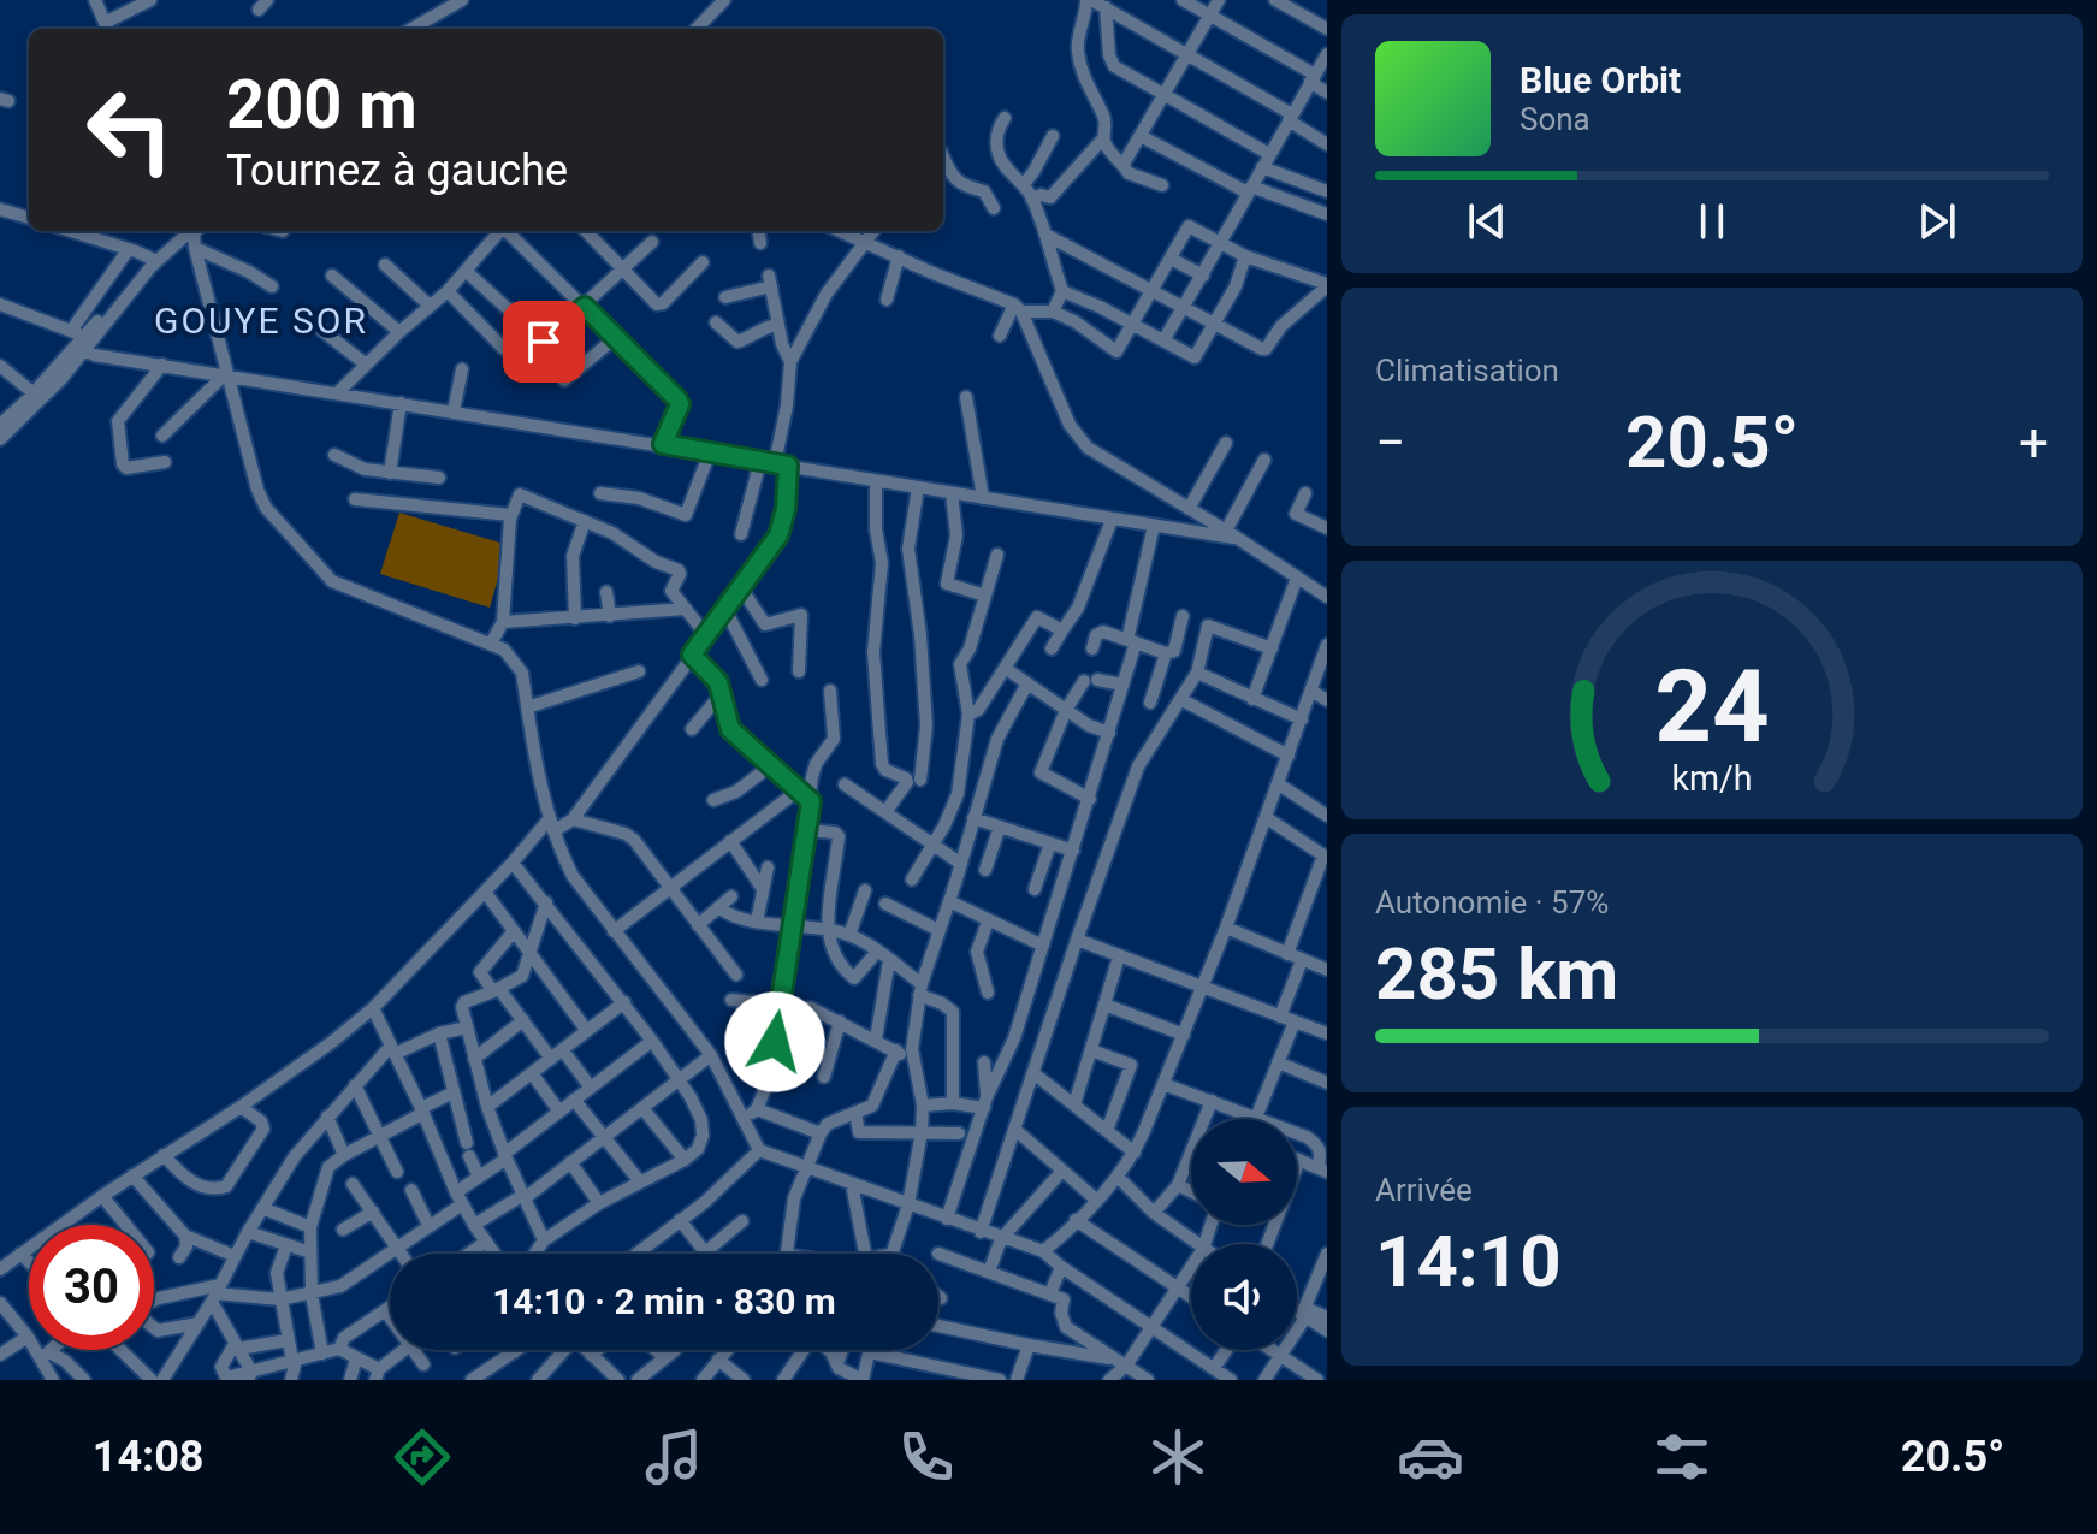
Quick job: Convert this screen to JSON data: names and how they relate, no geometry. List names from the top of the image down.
{
  "districts": ["GOUYE SOR"],
  "north": "right",
  "page": {
    "turn": ["200 m", "Tournez à gauche"],
    "song": ["Blue Orbit", "Sona"],
    "tile": [
      "Climatisation",
      ["Autonomie · 57%", "285 km"],
      ["Arrivée", "14:10"]
    ],
    "heat": ["−", "20.5°", "+"],
    "limit": "30",
    "trip": "14:10 · 2 min · 830 m",
    "tabs": ["14:08", "20.5°"],
    "gauge": ["24", "km/h"]
  }
}
